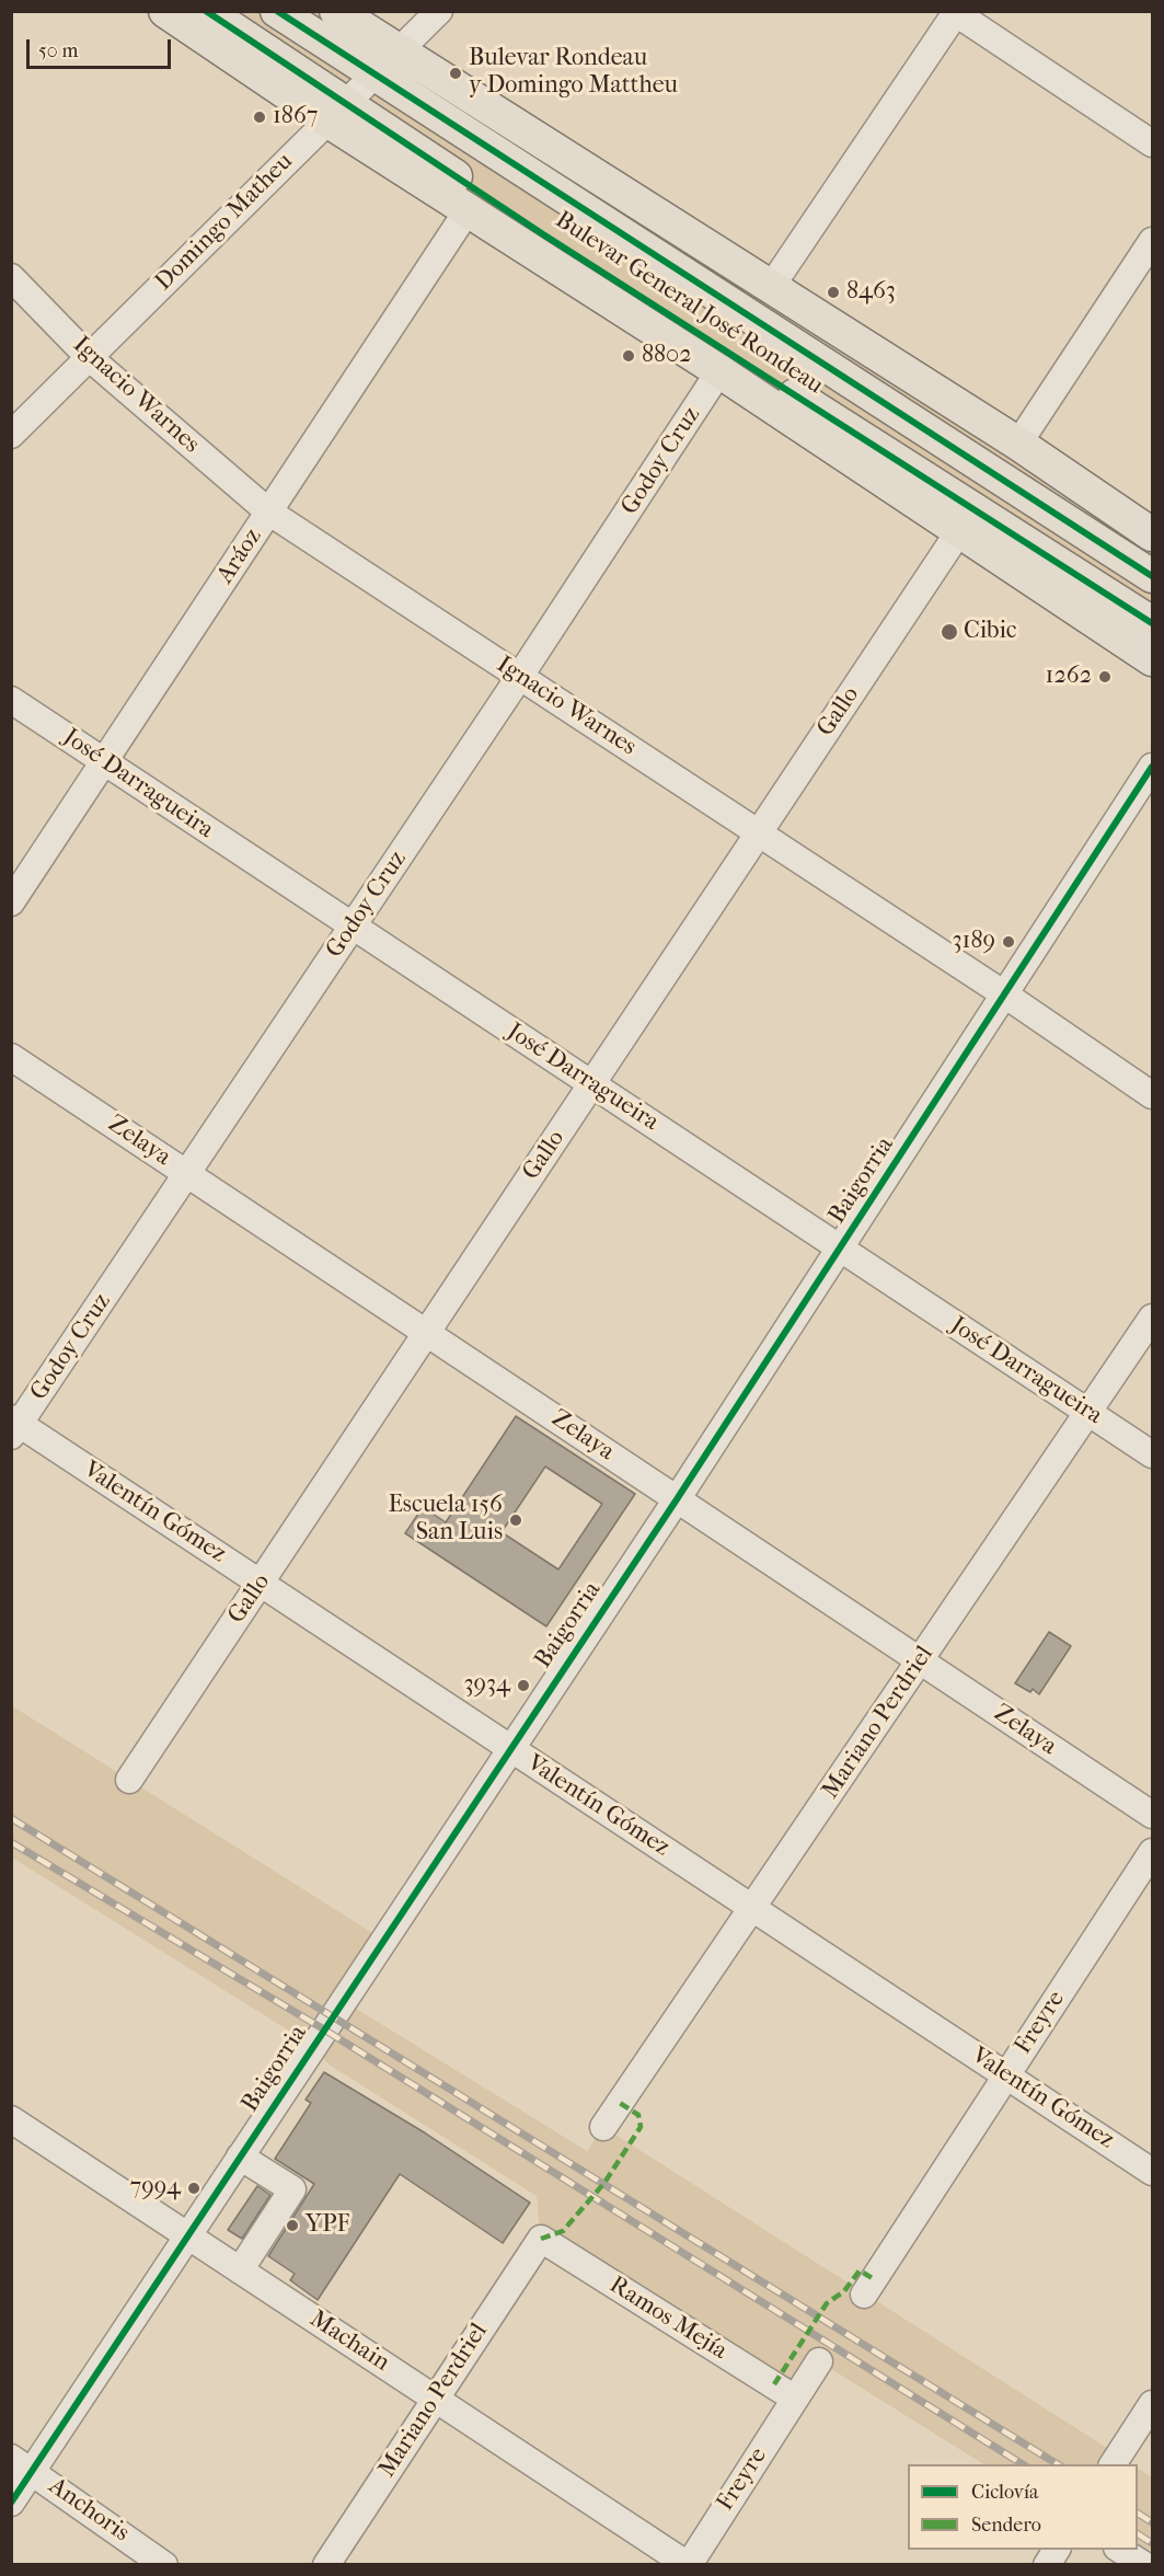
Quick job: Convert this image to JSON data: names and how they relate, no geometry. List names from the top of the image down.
{
  "streets": {
    "main road": ["Bulevar General José Rondeau"],
    "street": [
      "Domingo Matheu",
      "Ignacio Warnes",
      "Godoy Cruz",
      "Aráoz",
      "Gallo",
      "José Darragueira",
      "Zelaya",
      "Baigorria",
      "Valentín Gómez",
      "Mariano Perdriel",
      "Freyre",
      "Ramos Mejía",
      "Machain",
      "Anchoris"
    ]
  },
  "crossings": [
    ["Domingo Matheu", "Bulevar General José Rondeau"],
    ["Domingo Matheu", "Ignacio Warnes"],
    ["Bulevar General José Rondeau", "Godoy Cruz"],
    ["Bulevar General José Rondeau", "Aráoz"],
    ["Bulevar General José Rondeau", "Gallo"],
    ["Ignacio Warnes", "Godoy Cruz"],
    ["Ignacio Warnes", "Aráoz"],
    ["Ignacio Warnes", "Gallo"],
    ["Ignacio Warnes", "Baigorria"],
    ["Godoy Cruz", "José Darragueira"],
    ["Godoy Cruz", "Zelaya"],
    ["Godoy Cruz", "Valentín Gómez"],
    ["Aráoz", "José Darragueira"],
    ["Gallo", "José Darragueira"],
    ["Gallo", "Zelaya"],
    ["Gallo", "Valentín Gómez"],
    ["José Darragueira", "Baigorria"],
    ["José Darragueira", "Mariano Perdriel"],
    ["Zelaya", "Baigorria"],
    ["Zelaya", "Mariano Perdriel"],
    ["Baigorria", "Valentín Gómez"],
    ["Baigorria", "Machain"],
    ["Baigorria", "Anchoris"],
    ["Valentín Gómez", "Mariano Perdriel"],
    ["Valentín Gómez", "Freyre"],
    ["Mariano Perdriel", "Ramos Mejía"],
    ["Mariano Perdriel", "Machain"],
    ["Freyre", "Ramos Mejía"],
    ["Freyre", "Machain"]
  ],
  "places": [
    "Bulevar Rondeau y Domingo Mattheu",
    "1867",
    "8463",
    "8802",
    "Cibic",
    "1262",
    "3189",
    "Escuela 156 San Luis",
    "3934",
    "7994",
    "YPF"
  ],
  "legend": ["Ciclovía", "Sendero"],
  "scale_bar": "50 m"
}
